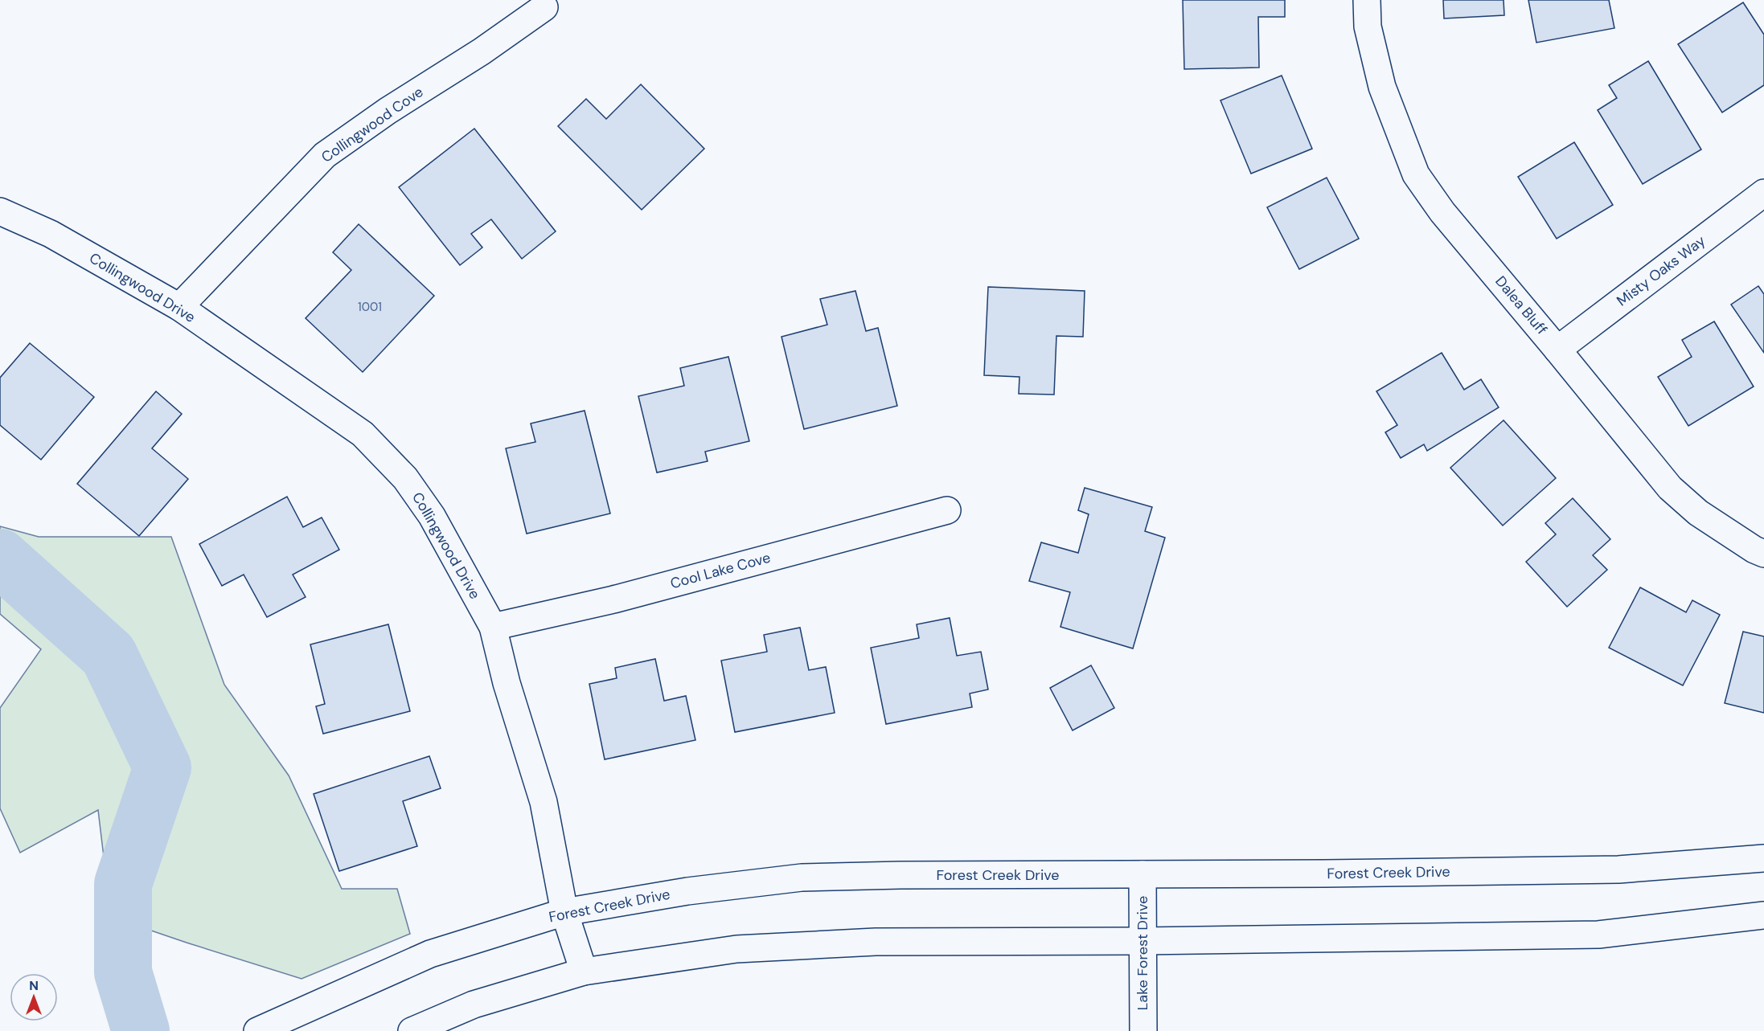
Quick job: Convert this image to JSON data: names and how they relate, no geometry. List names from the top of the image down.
{
  "streets": {
    "street": [
      "Collingwood Cove",
      "Misty Oaks Way",
      "Collingwood Drive",
      "Dalea Bluff",
      "Cool Lake Cove",
      "Forest Creek Drive",
      "Lake Forest Drive"
    ]
  },
  "crossings": [
    ["Collingwood Cove", "Collingwood Drive"],
    ["Misty Oaks Way", "Dalea Bluff"],
    ["Collingwood Drive", "Cool Lake Cove"],
    ["Collingwood Drive", "Forest Creek Drive"],
    ["Forest Creek Drive", "Lake Forest Drive"]
  ],
  "house_numbers": ["1001"],
  "north": "top"
}
